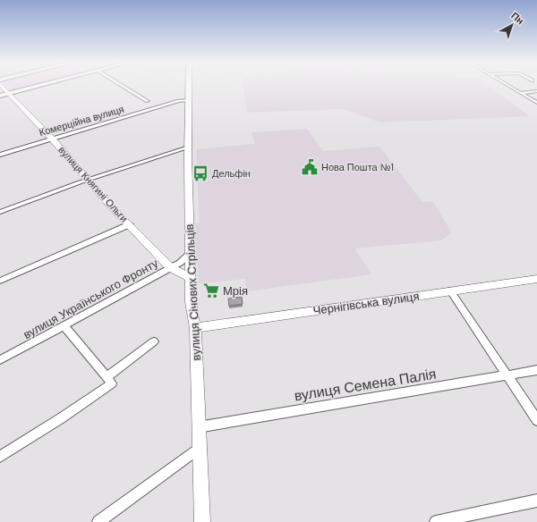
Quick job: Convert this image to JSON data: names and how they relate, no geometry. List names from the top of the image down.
{
  "streets": {
    "street": [
      "Комерційна вулиця",
      "вулиця Княгині Ольги",
      "вулиця Січових Стрільців",
      "вулиця Українського Фронту",
      "Чернігівська вулиця",
      "вулиця Семена Палія"
    ]
  },
  "crossings": [
    ["Комерційна вулиця", "вулиця Княгині Ольги"],
    ["Комерційна вулиця", "вулиця Січових Стрільців"],
    ["вулиця Княгині Ольги", "вулиця Січових Стрільців"],
    ["вулиця Княгині Ольги", "вулиця Українського Фронту"],
    ["вулиця Січових Стрільців", "вулиця Українського Фронту"],
    ["вулиця Січових Стрільців", "Чернігівська вулиця"],
    ["вулиця Січових Стрільців", "вулиця Семена Палія"]
  ],
  "places": {
    "public building": ["Нова Пошта №1"],
    "bus stop": ["Дельфін"],
    "supermarket": ["Мрія"]
  },
  "north": "top right"
}
